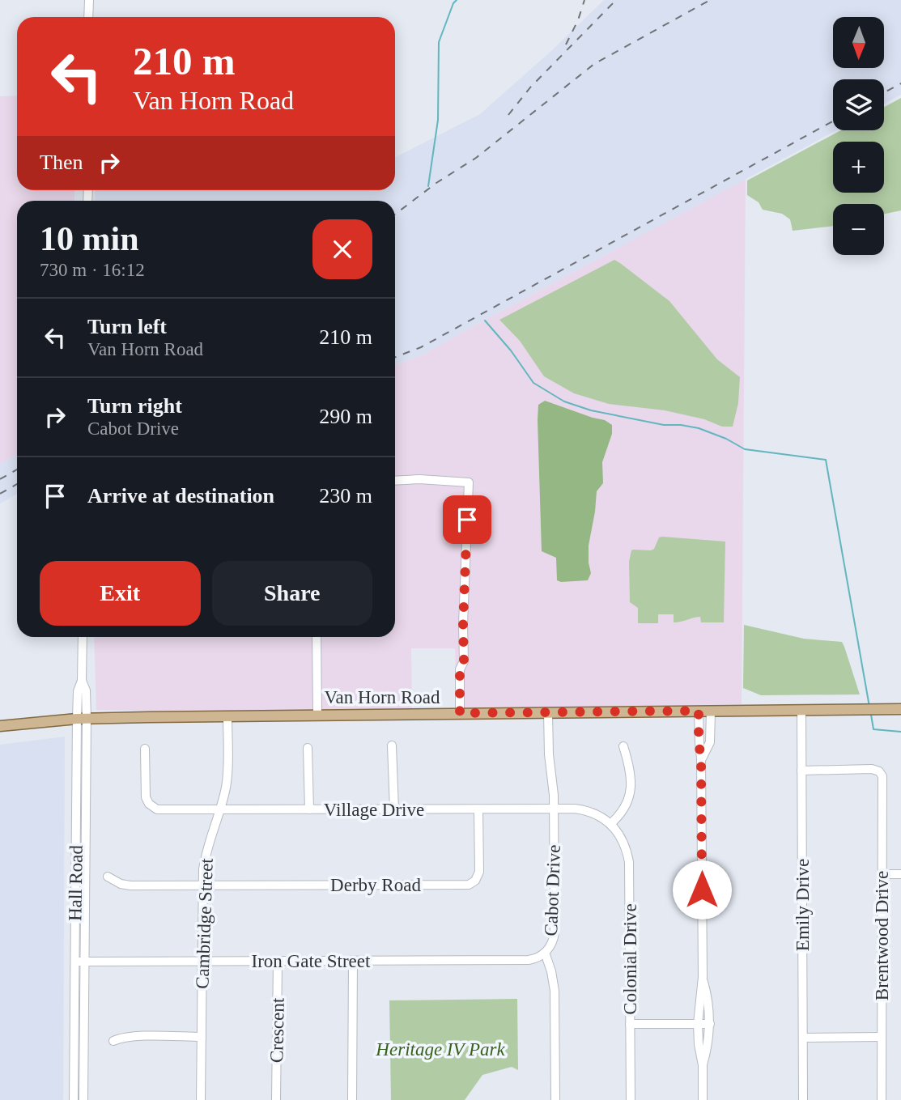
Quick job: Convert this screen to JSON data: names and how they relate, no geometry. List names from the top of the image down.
{
  "streets": {
    "main road": ["Van Horn Road"],
    "street": [
      "Village Drive",
      "Hall Road",
      "Derby Road",
      "Cabot Drive",
      "Emily Drive",
      "Cambridge Street",
      "Brentwood Drive",
      "Colonial Drive",
      "Iron Gate Street",
      "Crescent"
    ]
  },
  "crossings": [
    ["Van Horn Road", "Hall Road"],
    ["Van Horn Road", "Cabot Drive"],
    ["Van Horn Road", "Emily Drive"],
    ["Van Horn Road", "Cambridge Street"],
    ["Village Drive", "Derby Road"],
    ["Village Drive", "Cabot Drive"],
    ["Village Drive", "Cambridge Street"],
    ["Village Drive", "Colonial Drive"],
    ["Hall Road", "Iron Gate Street"],
    ["Derby Road", "Cambridge Street"],
    ["Cabot Drive", "Iron Gate Street"],
    ["Emily Drive", "Brentwood Drive"],
    ["Cambridge Street", "Iron Gate Street"],
    ["Iron Gate Street", "Crescent"]
  ],
  "parks": ["Heritage IV Park"],
  "north": "bottom",
  "page": {
    "map_buttons": ["+", "−"],
    "turn": ["210 m", "Van Horn Road"],
    "then": "Then",
    "heading": ["10 min", "730 m · 16:12"],
    "list": [
      {
        "name": "Turn left",
        "note": "Van Horn Road",
        "value": "210 m"
      },
      {
        "name": "Turn right",
        "note": "Cabot Drive",
        "value": "290 m"
      },
      {
        "name": "Arrive at destination",
        "value": "230 m"
      }
    ],
    "buttons": ["Exit", "Share"]
  }
}
